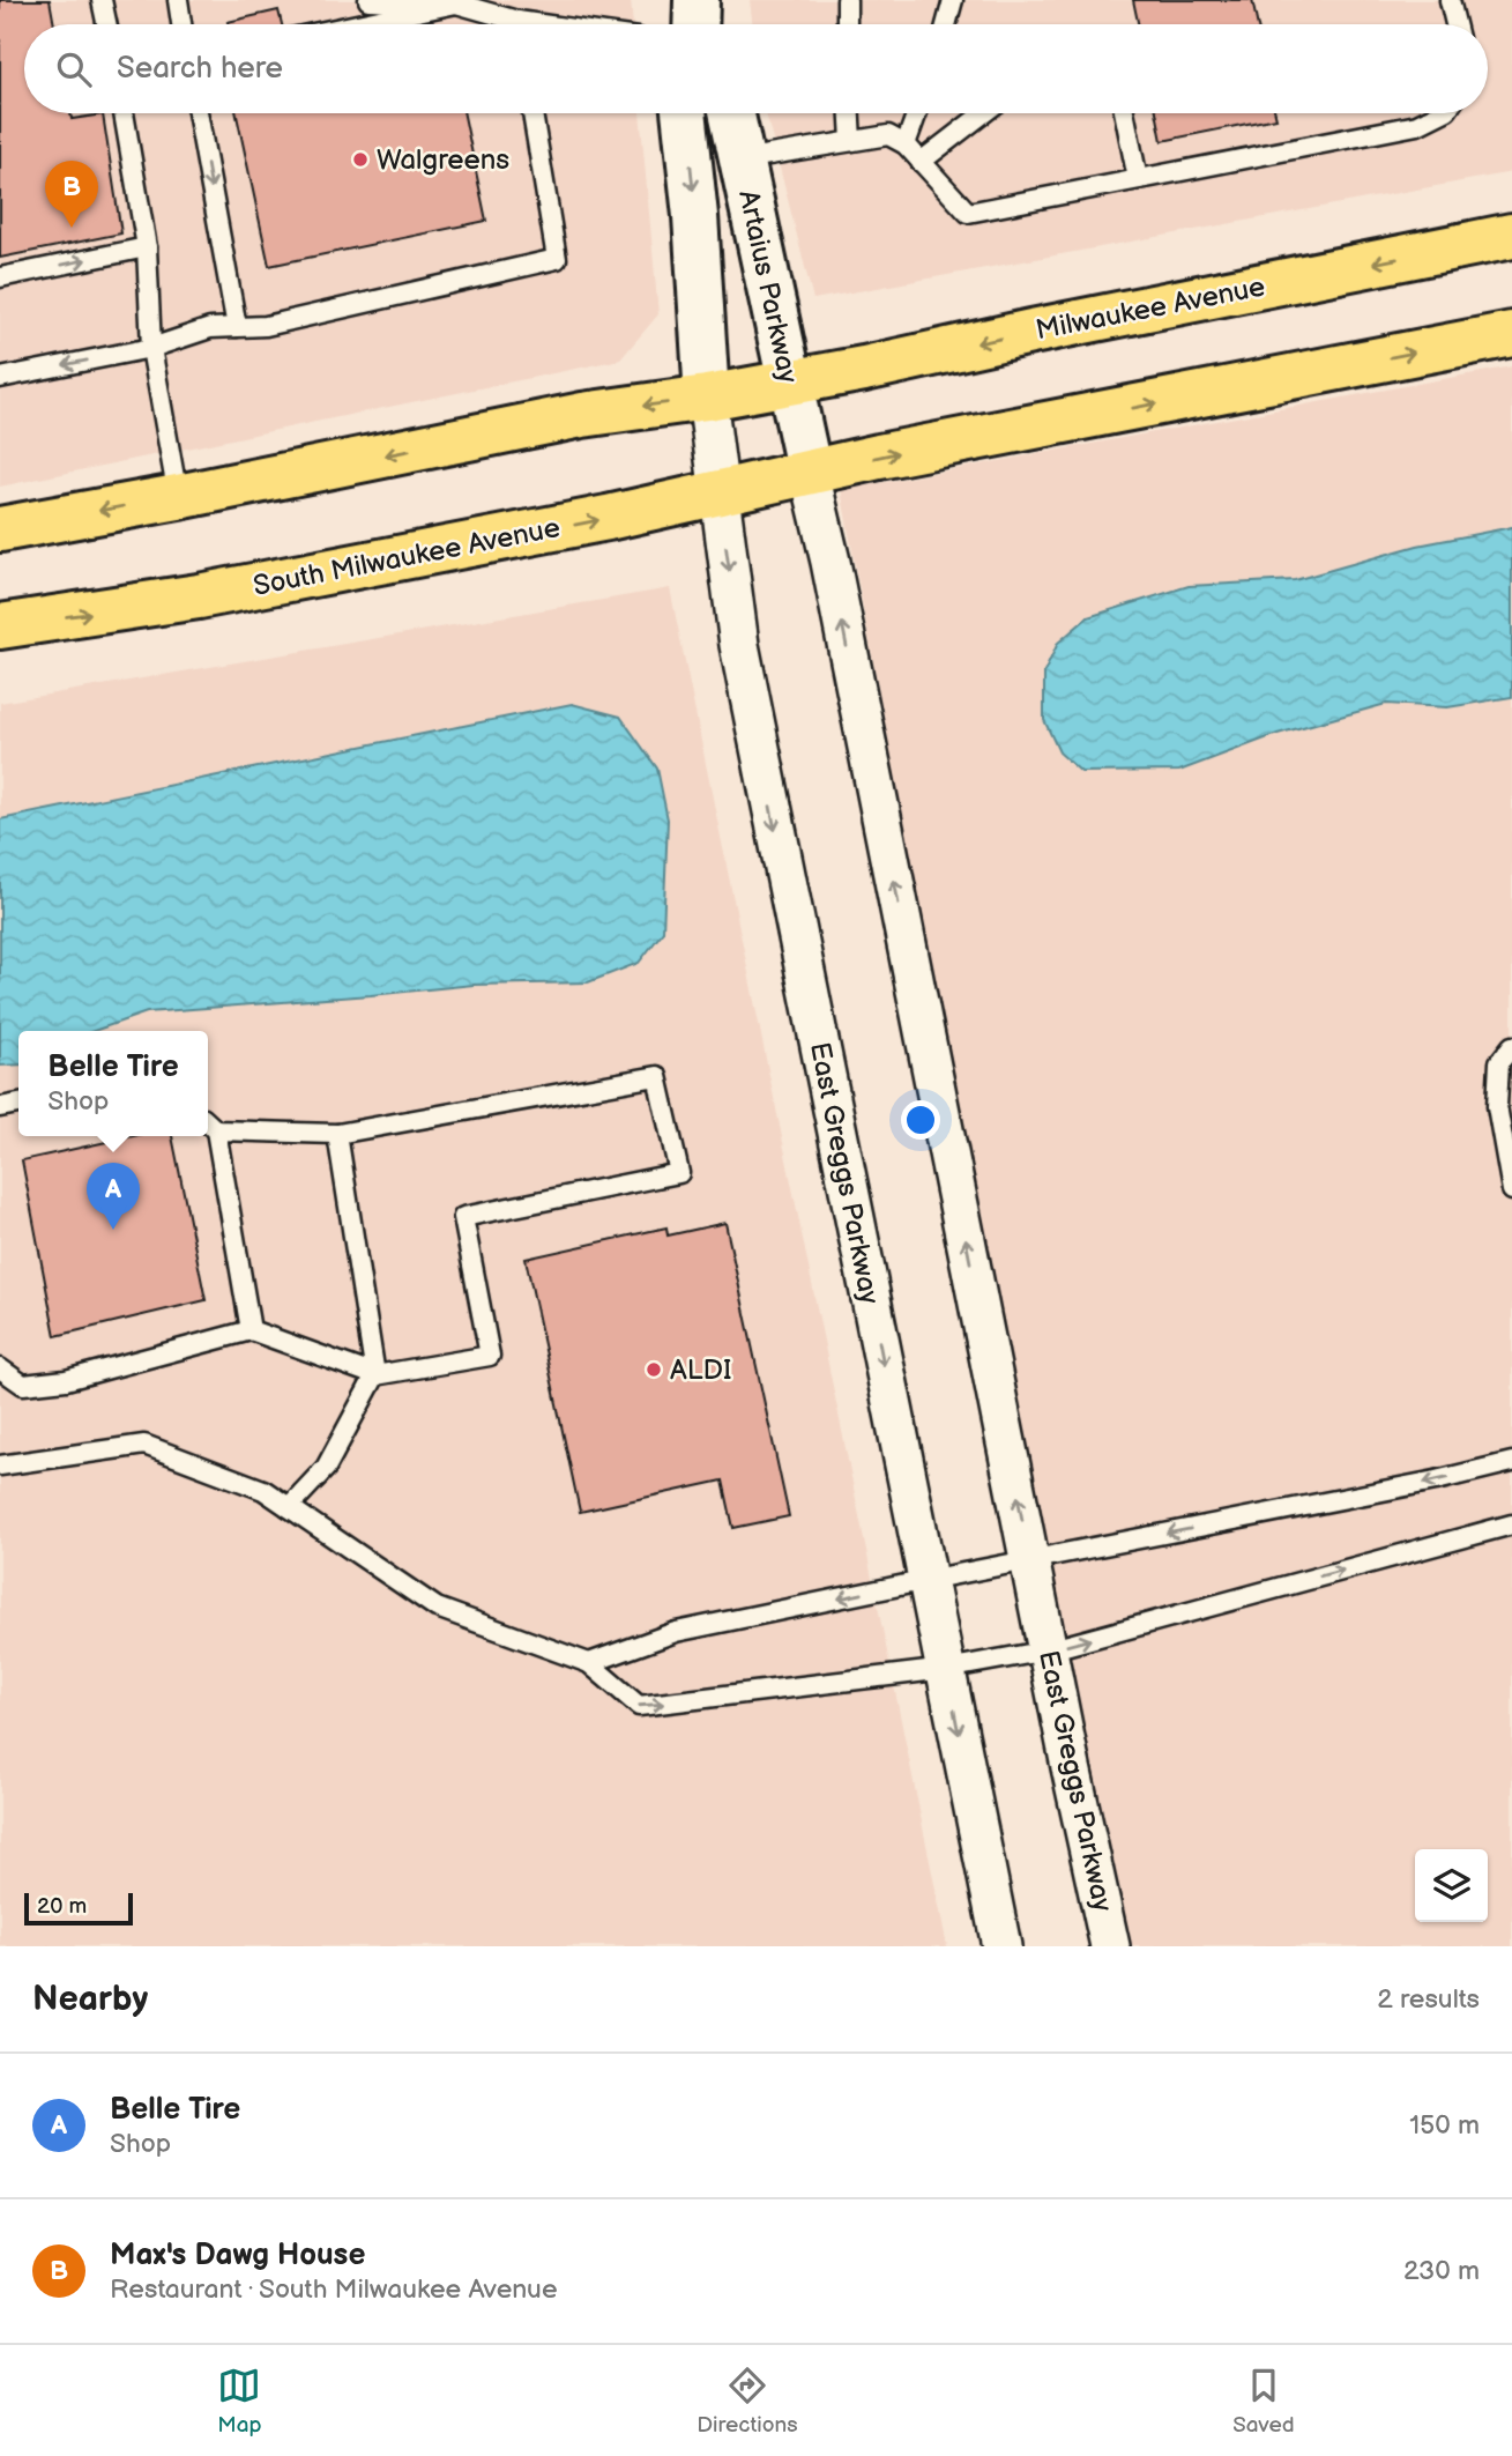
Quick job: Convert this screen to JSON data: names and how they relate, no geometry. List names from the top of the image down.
{
  "streets": {
    "main road": ["Milwaukee Avenue", "South Milwaukee Avenue"],
    "street": ["Artaius Parkway", "East Greggs Parkway"]
  },
  "crossings": [
    ["Artaius Parkway", "Milwaukee Avenue"],
    ["Artaius Parkway", "South Milwaukee Avenue"],
    ["Artaius Parkway", "East Greggs Parkway"],
    ["South Milwaukee Avenue", "East Greggs Parkway"]
  ],
  "places": ["Walgreens", "ALDI"],
  "scale_bar": "20 m",
  "page": {
    "search": "Search here",
    "pins": ["B", "A"],
    "popup": ["Belle Tire", "Shop"],
    "scale": "20 m",
    "heading": ["Nearby", "2 results"],
    "list": [
      {
        "mark": "A",
        "name": "Belle Tire",
        "note": "Shop",
        "value": "150 m"
      },
      {
        "mark": "B",
        "name": "Max's Dawg House",
        "note": "Restaurant · South Milwaukee Avenue",
        "value": "230 m"
      }
    ],
    "nav": ["Map", "Directions", "Saved"]
  }
}
